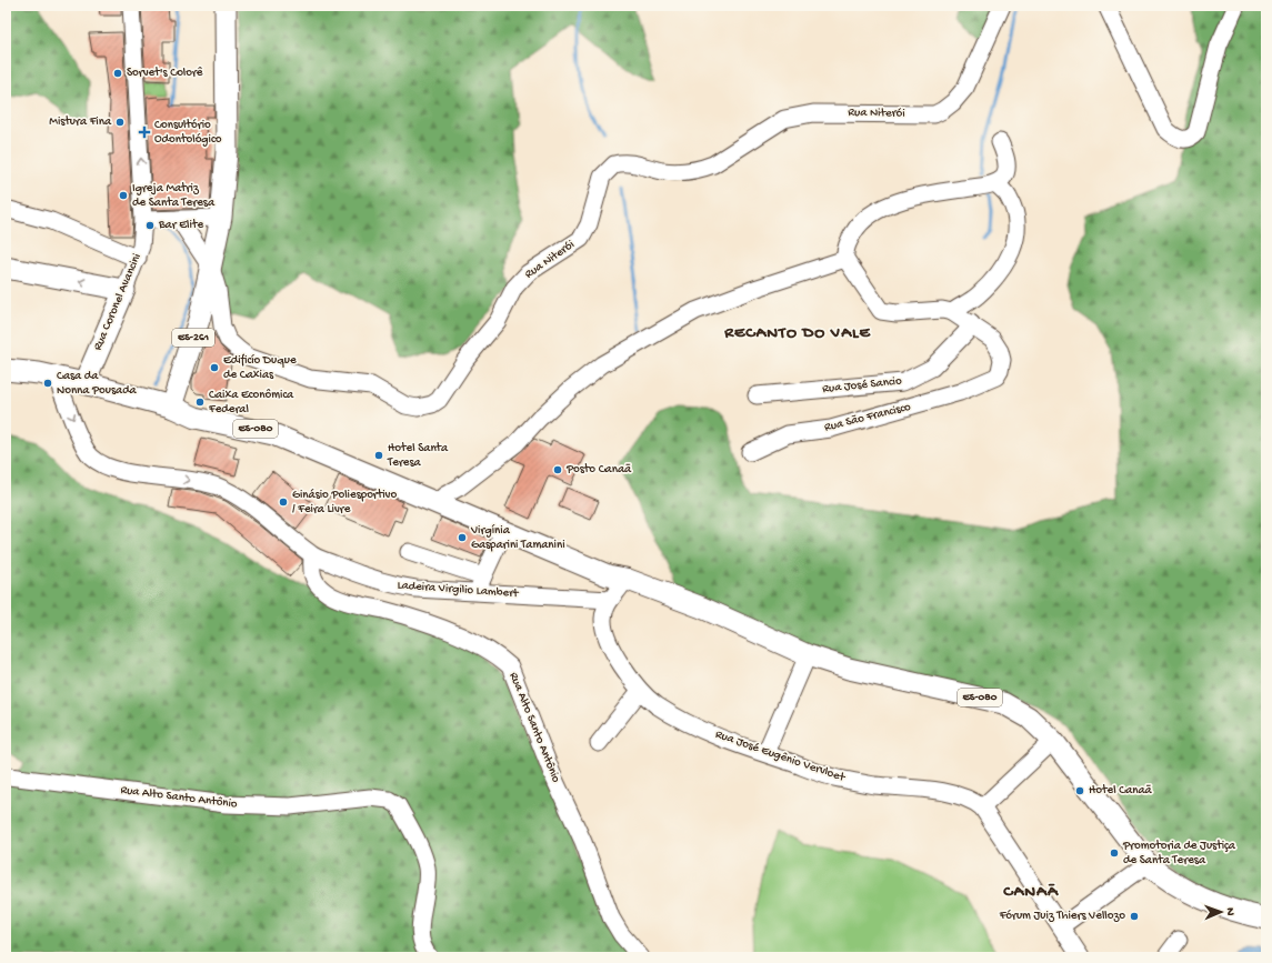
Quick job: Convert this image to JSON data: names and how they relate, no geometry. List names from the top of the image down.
{
  "streets": {
    "main road": ["Rua Coronel Avancini", "ES-261", "ES-080"],
    "street": [
      "Rua Niterói",
      "Rua José Sancio",
      "Rua São Francisco",
      "Ladeira Virgilio Lambert",
      "Rua Alto Santo Antônio",
      "Rua José Eugênio Vervloet"
    ]
  },
  "crossings": [
    ["Rua Niterói", "ES-261"],
    ["ES-261", "ES-080"],
    ["Rua José Sancio", "Rua São Francisco"],
    ["Ladeira Virgilio Lambert", "Rua Alto Santo Antônio"],
    ["Ladeira Virgilio Lambert", "Rua José Eugênio Vervloet"]
  ],
  "one_way": ["Rua Coronel Avancini", "Ladeira Virgilio Lambert"],
  "districts": ["RECANTO DO VALE", "CANAÃ"],
  "places": {
    "other": [
      "Sorvet's Colorê",
      "Mistura Fina",
      "Igreja Matriz de Santa Teresa",
      "Bar Elite",
      "Edificío Duque de Caxias",
      "Casa da Nonna Pousada",
      "Caixa Econômica Federal",
      "Hotel Santa Teresa",
      "Posto Canaã",
      "Ginásio Poliesportivo / Feira Livre",
      "Virgínia Gasparini Tamanini",
      "Hotel Canaã",
      "Promotoria de Justiça de Santa Teresa",
      "Fórum Juiz Thiers Vellozo"
    ],
    "health": ["Consultório Odontológico"]
  },
  "north": "right"
}
